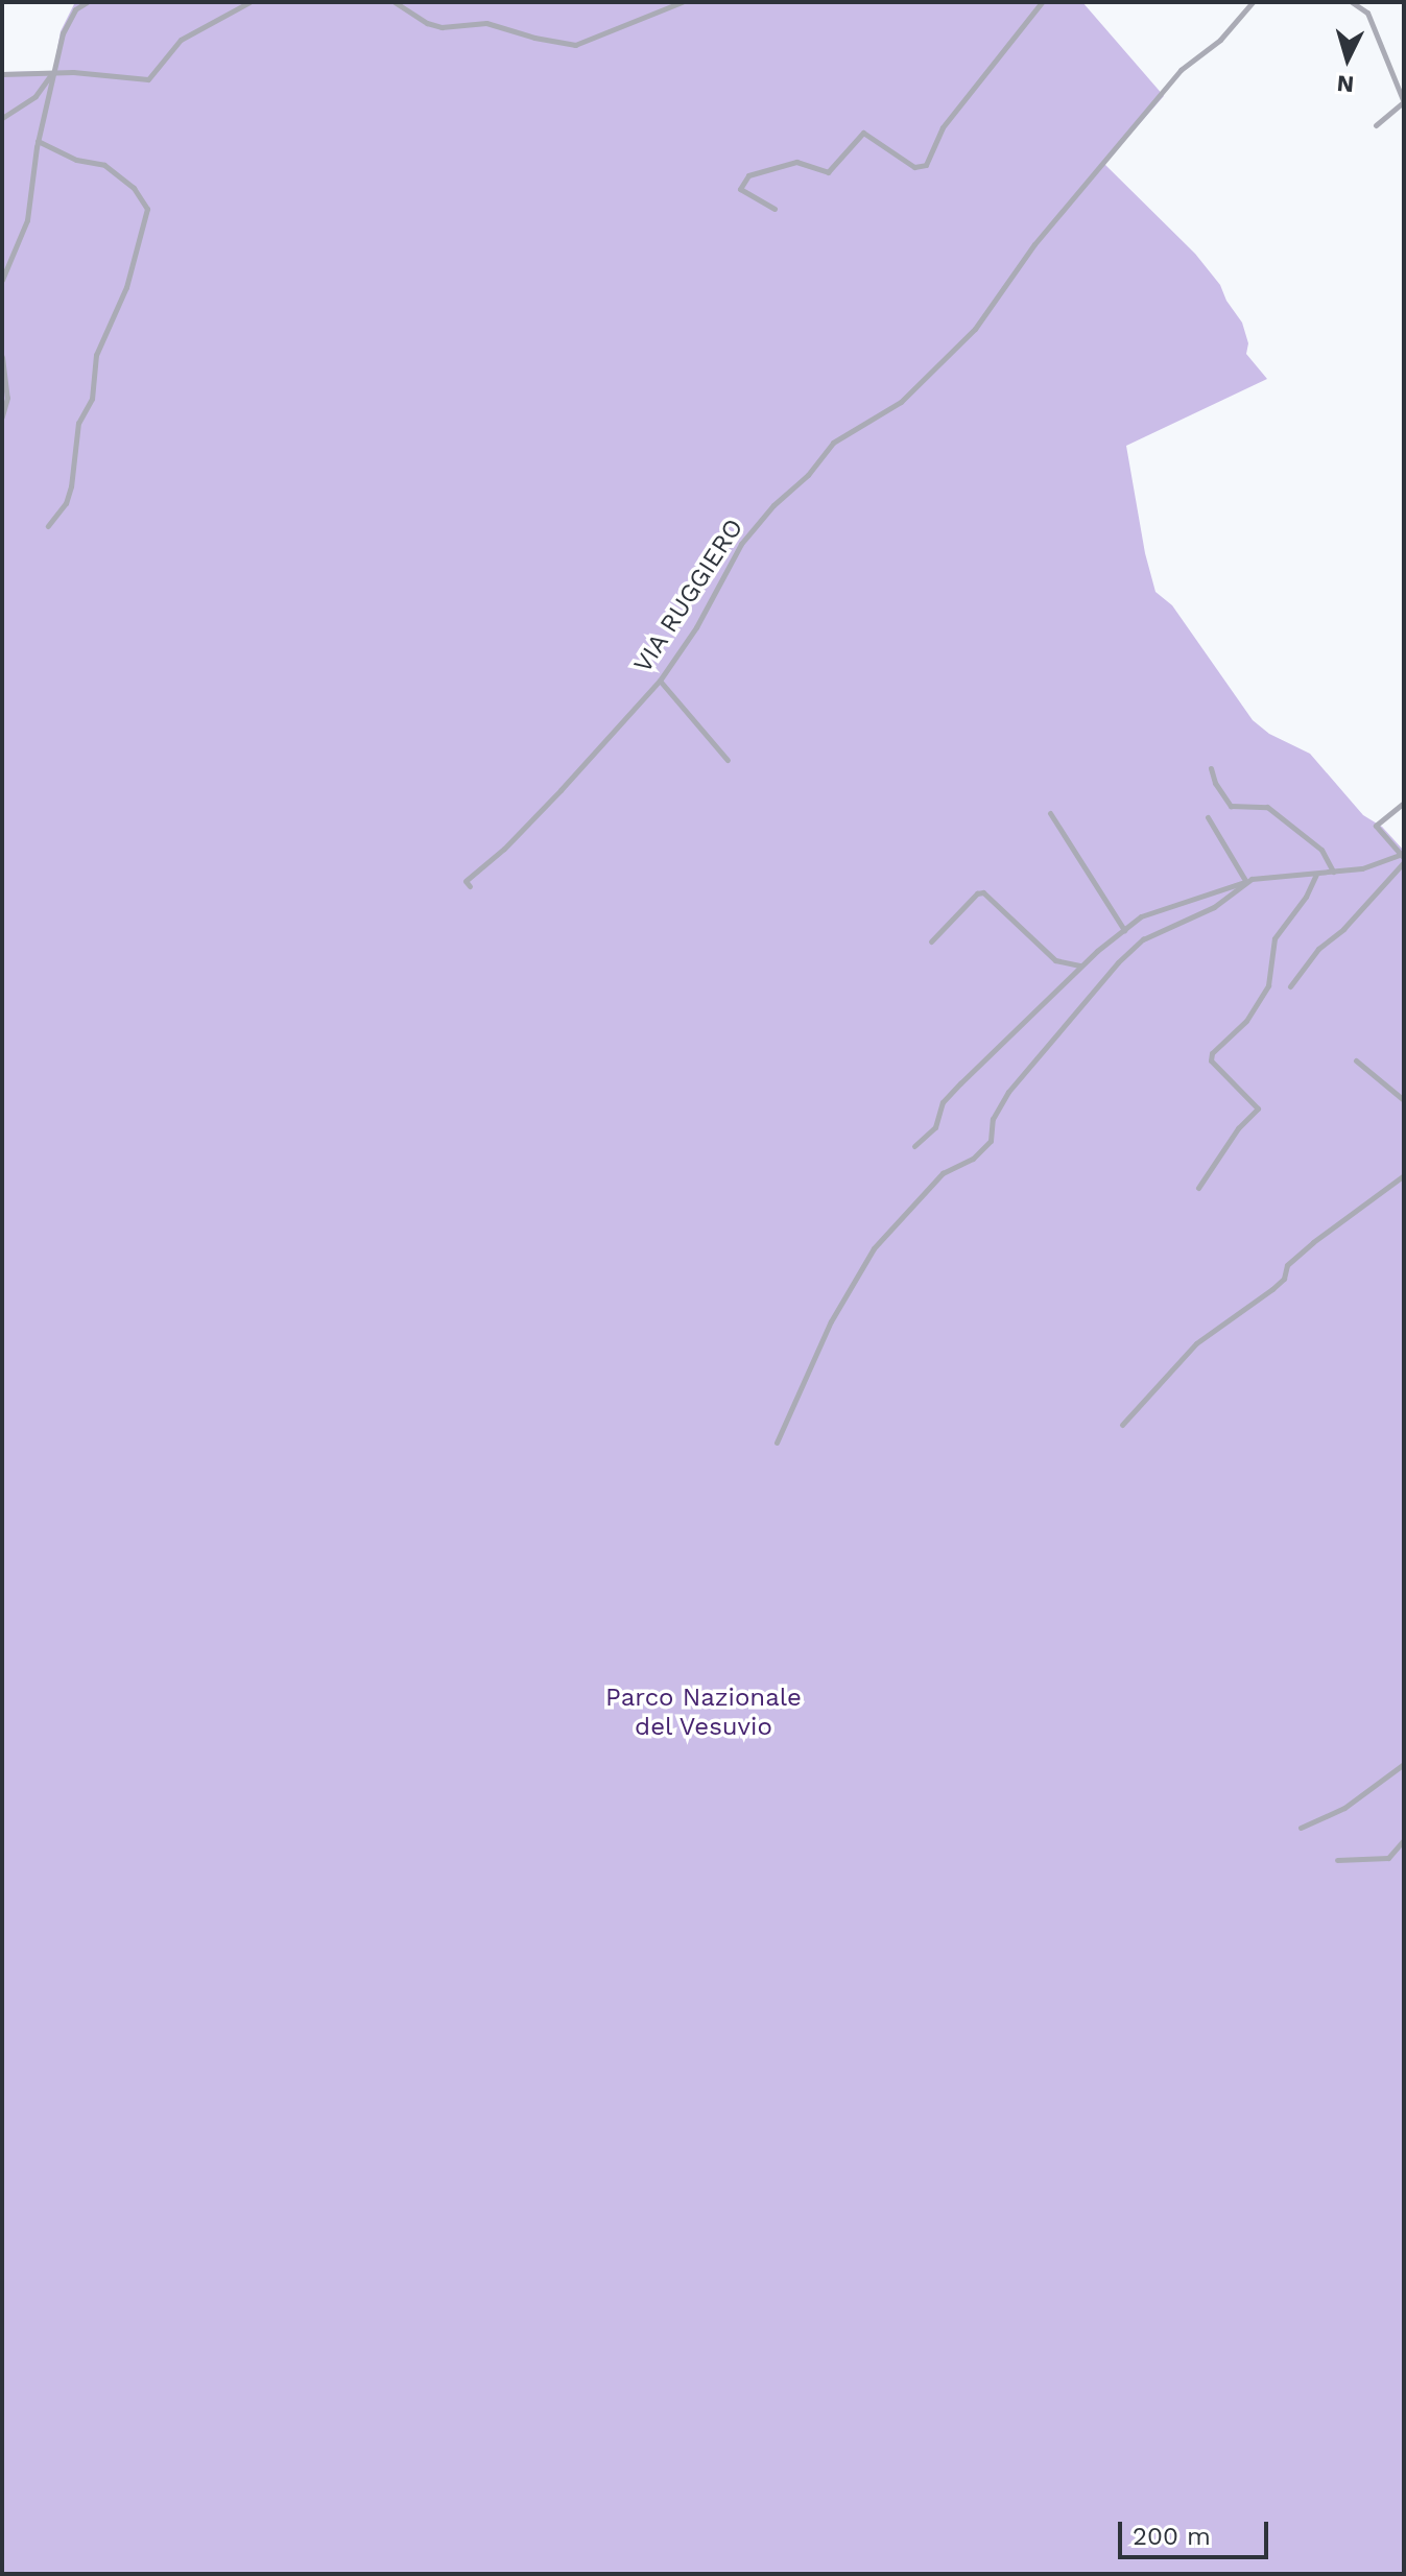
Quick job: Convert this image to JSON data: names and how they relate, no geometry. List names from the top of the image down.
{
  "streets": {
    "street": ["VIA RUGGIERO"]
  },
  "parks": ["Parco Nazionale del Vesuvio"],
  "scale_bar": "200 m",
  "north": "bottom"
}
